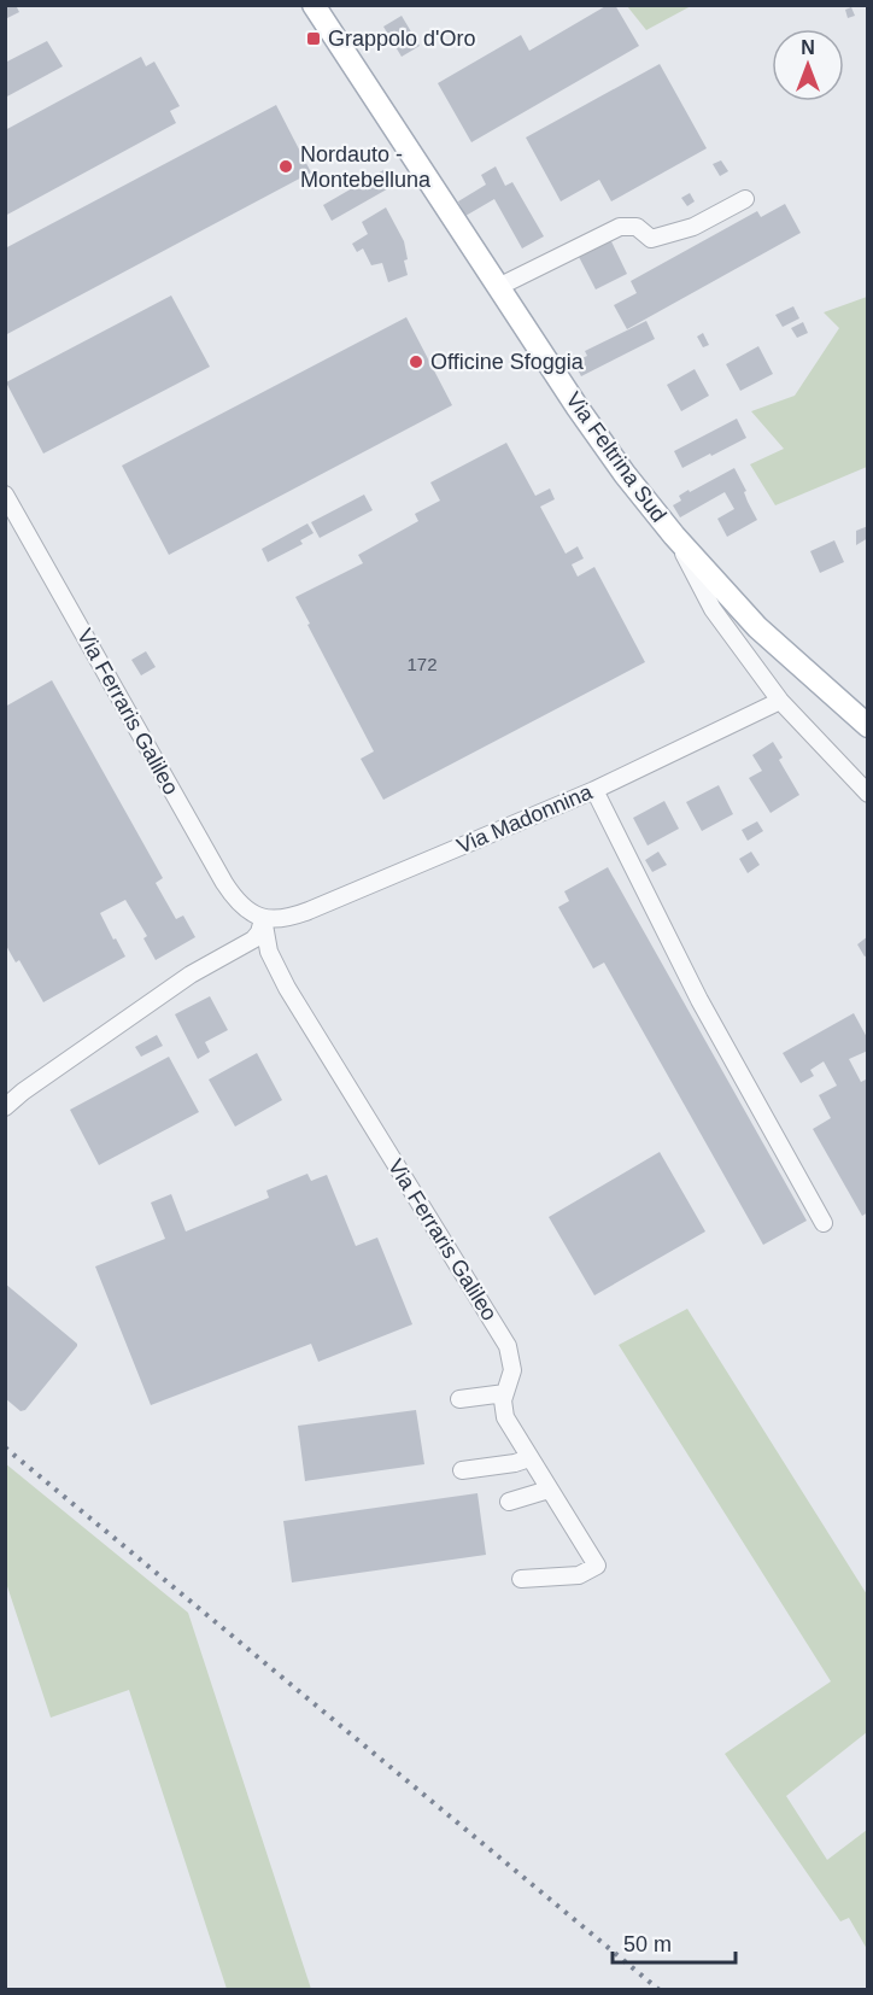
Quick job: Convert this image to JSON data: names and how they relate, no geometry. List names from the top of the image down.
{
  "streets": {
    "main road": ["Via Feltrina Sud"],
    "street": ["Via Ferraris Galileo", "Via Madonnina"]
  },
  "crossings": [
    ["Via Ferraris Galileo", "Via Madonnina"]
  ],
  "places": {
    "transit": ["Grappolo d'Oro"],
    "other": ["Nordauto - Montebelluna", "Officine Sfoggia"]
  },
  "house_numbers": ["172"],
  "scale_bar": "50 m",
  "north": "top"
}
